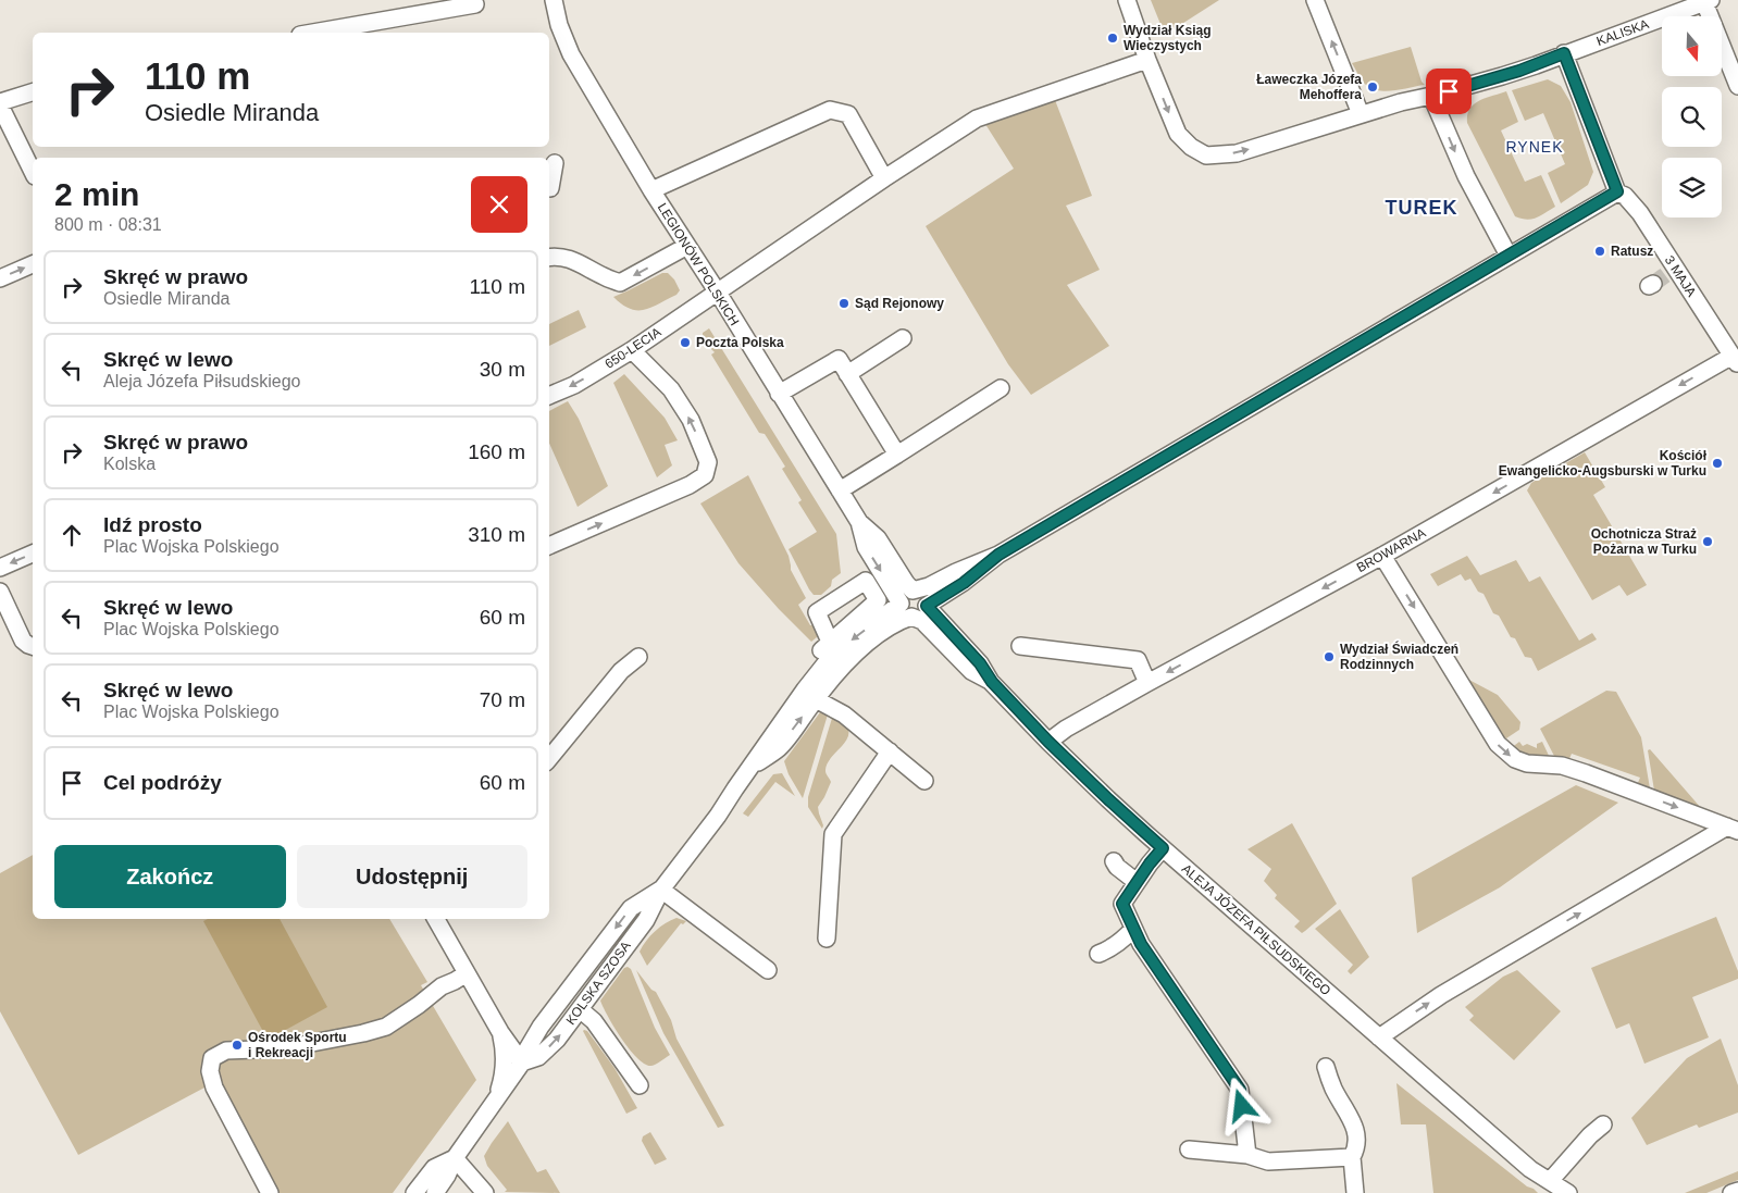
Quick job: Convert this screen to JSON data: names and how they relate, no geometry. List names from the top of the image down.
{
  "streets": {
    "street": [
      "KALISKA",
      "LEGIONÓW POLSKICH",
      "3 MAJA",
      "650-LECIA",
      "BROWARNA",
      "ALEJA JÓZEFA PIŁSUDSKIEGO",
      "KOLSKA SZOSA"
    ]
  },
  "crossings": [
    ["LEGIONÓW POLSKICH", "650-LECIA"],
    ["LEGIONÓW POLSKICH", "ALEJA JÓZEFA PIŁSUDSKIEGO"],
    ["LEGIONÓW POLSKICH", "KOLSKA SZOSA"],
    ["3 MAJA", "BROWARNA"],
    ["BROWARNA", "ALEJA JÓZEFA PIŁSUDSKIEGO"],
    ["ALEJA JÓZEFA PIŁSUDSKIEGO", "KOLSKA SZOSA"]
  ],
  "one_way": ["BROWARNA"],
  "districts": ["RYNEK", "TUREK"],
  "places": [
    "Wydział Ksiąg Wieczystych",
    "Ławeczka Józefa Mehoffera",
    "Ratusz",
    "Sąd Rejonowy",
    "Poczta Polska",
    "Kościół Ewangelicko-Augsburski w Turku",
    "Ochotnicza Straż Pożarna w Turku",
    "Wydział Świadczeń Rodzinnych",
    "Ośrodek Sportu i Rekreacji"
  ],
  "north": "bottom",
  "page": {
    "turn": ["110 m", "Osiedle Miranda"],
    "heading": ["2 min", "800 m · 08:31"],
    "list": [
      {
        "name": "Skręć w prawo",
        "note": "Osiedle Miranda",
        "value": "110 m"
      },
      {
        "name": "Skręć w lewo",
        "note": "Aleja Józefa Piłsudskiego",
        "value": "30 m"
      },
      {
        "name": "Skręć w prawo",
        "note": "Kolska",
        "value": "160 m"
      },
      {
        "name": "Idź prosto",
        "note": "Plac Wojska Polskiego",
        "value": "310 m"
      },
      {
        "name": "Skręć w lewo",
        "note": "Plac Wojska Polskiego",
        "value": "60 m"
      },
      {
        "name": "Skręć w lewo",
        "note": "Plac Wojska Polskiego",
        "value": "70 m"
      },
      {
        "name": "Cel podróży",
        "value": "60 m"
      }
    ],
    "buttons": ["Zakończ", "Udostępnij"]
  }
}
